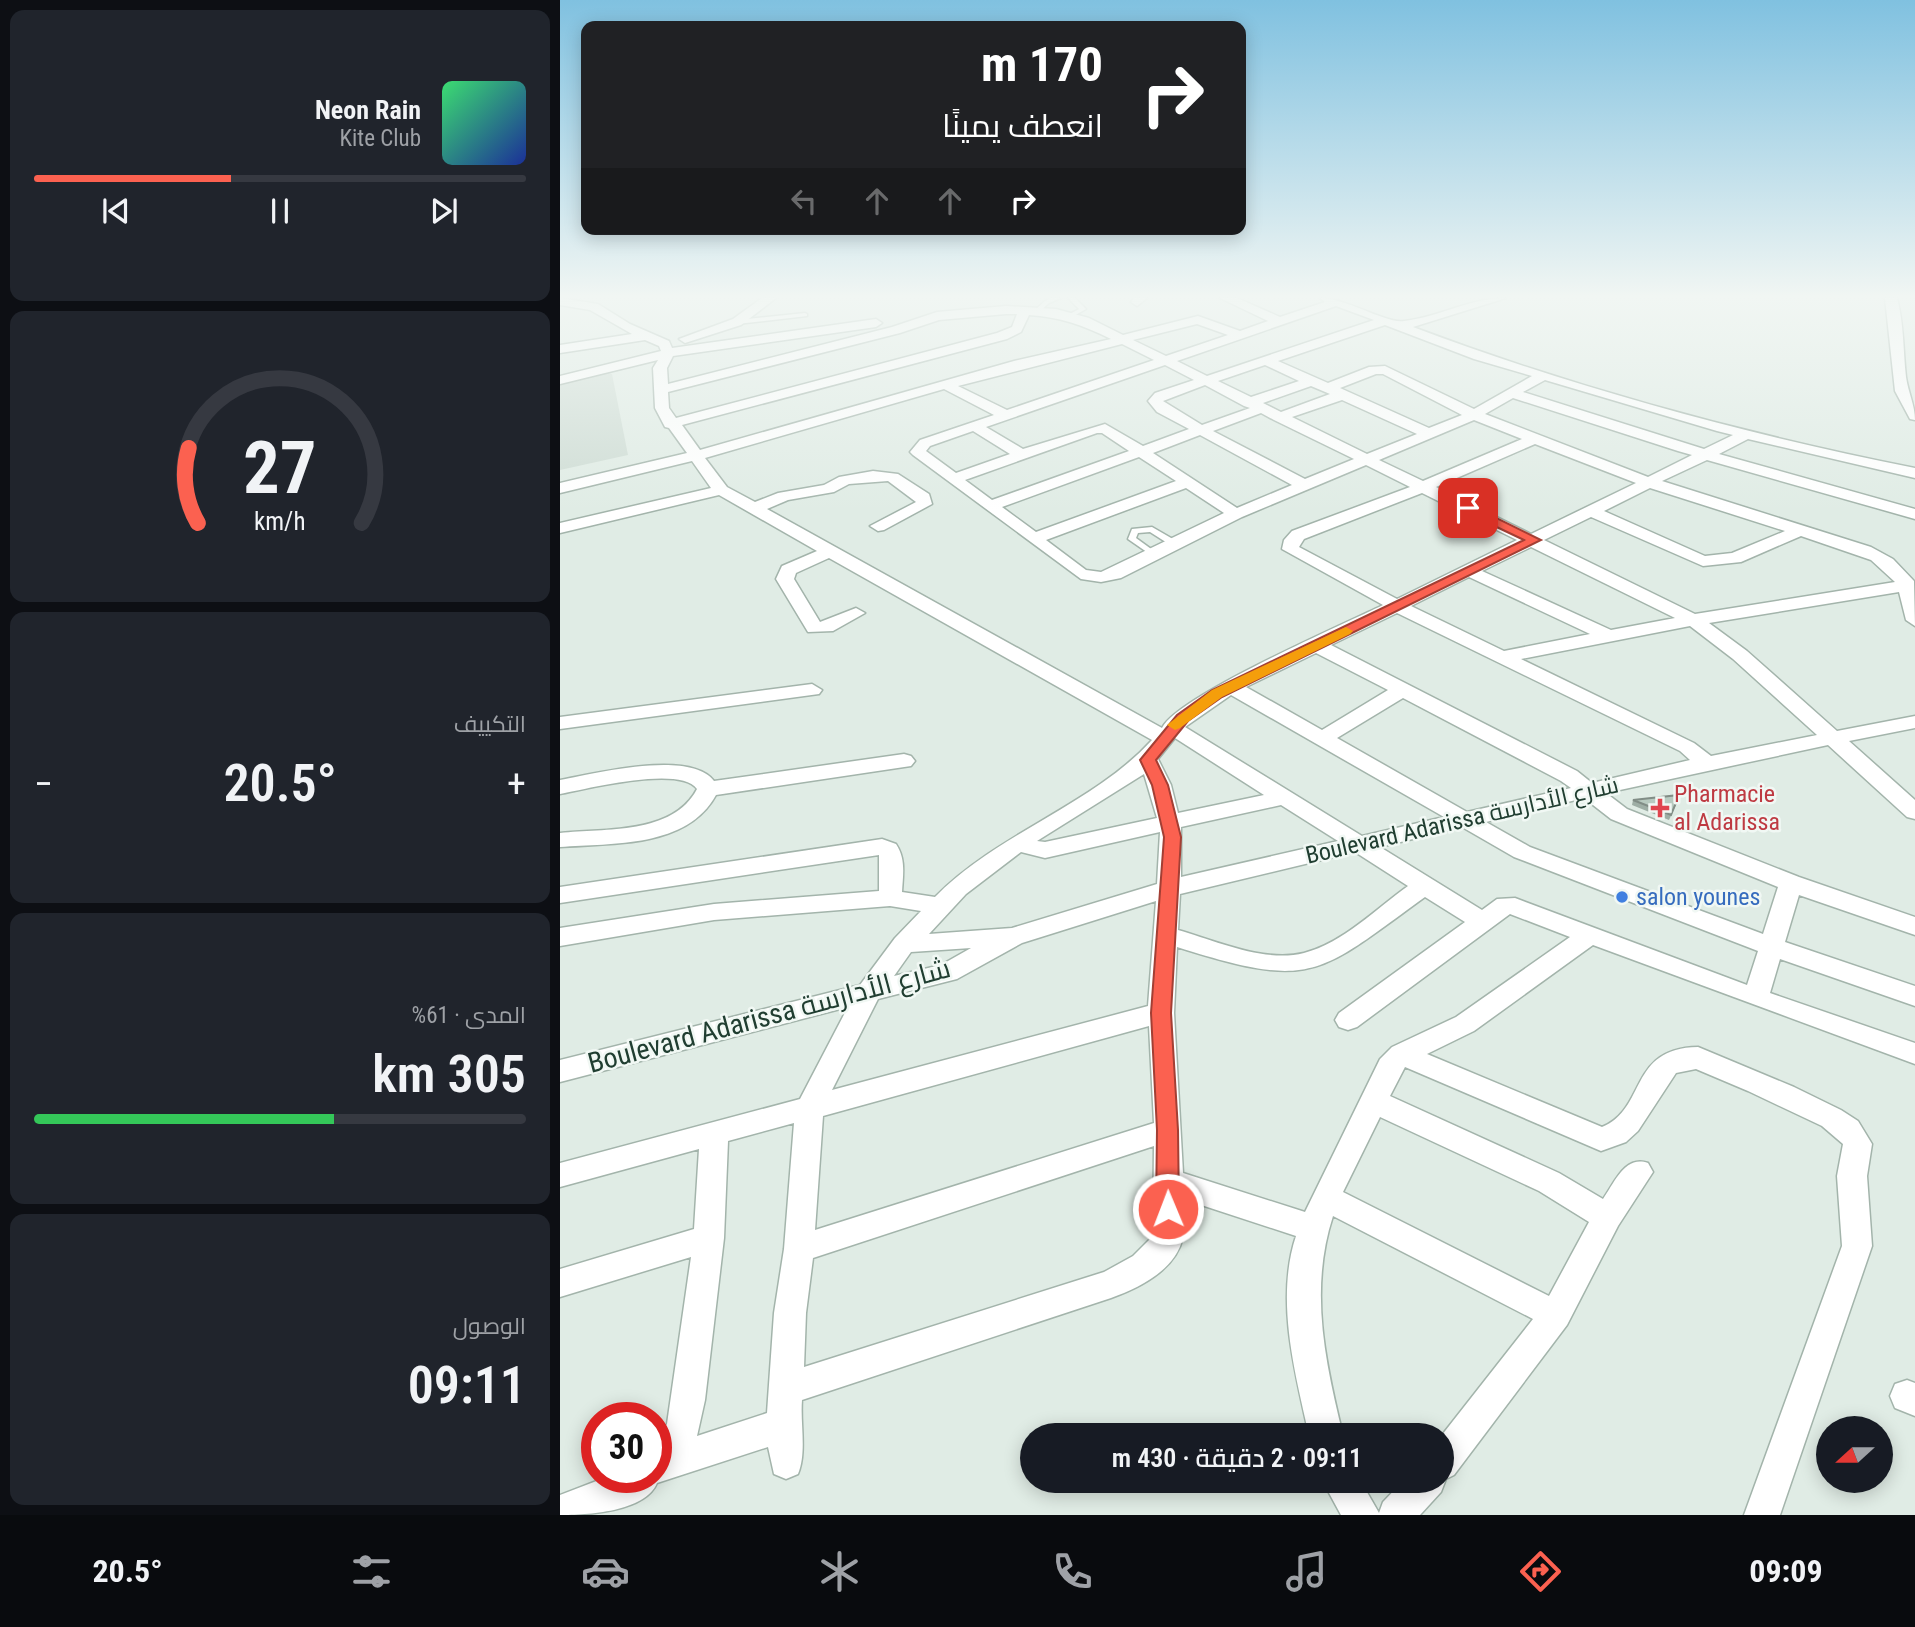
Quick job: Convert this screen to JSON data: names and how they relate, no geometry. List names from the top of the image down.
{
  "streets": {
    "street": ["Boulevard Adarissa شارع الأدارسة"]
  },
  "places": {
    "health": ["Pharmacie al Adarissa"],
    "other": ["salon younes"]
  },
  "north": "left",
  "page": {
    "turn": ["170 m", "انعطف يمينًا"],
    "song": ["Neon Rain", "Kite Club"],
    "tile": [
      "التكييف",
      ["المدى · 61%", "305 km"],
      ["الوصول", "09:11"]
    ],
    "heat": ["−", "20.5°", "+"],
    "limit": "30",
    "trip": "09:11 · 2 دقيقة · 430 m",
    "tabs": ["09:09", "20.5°"],
    "gauge": ["27", "km/h"]
  }
}
